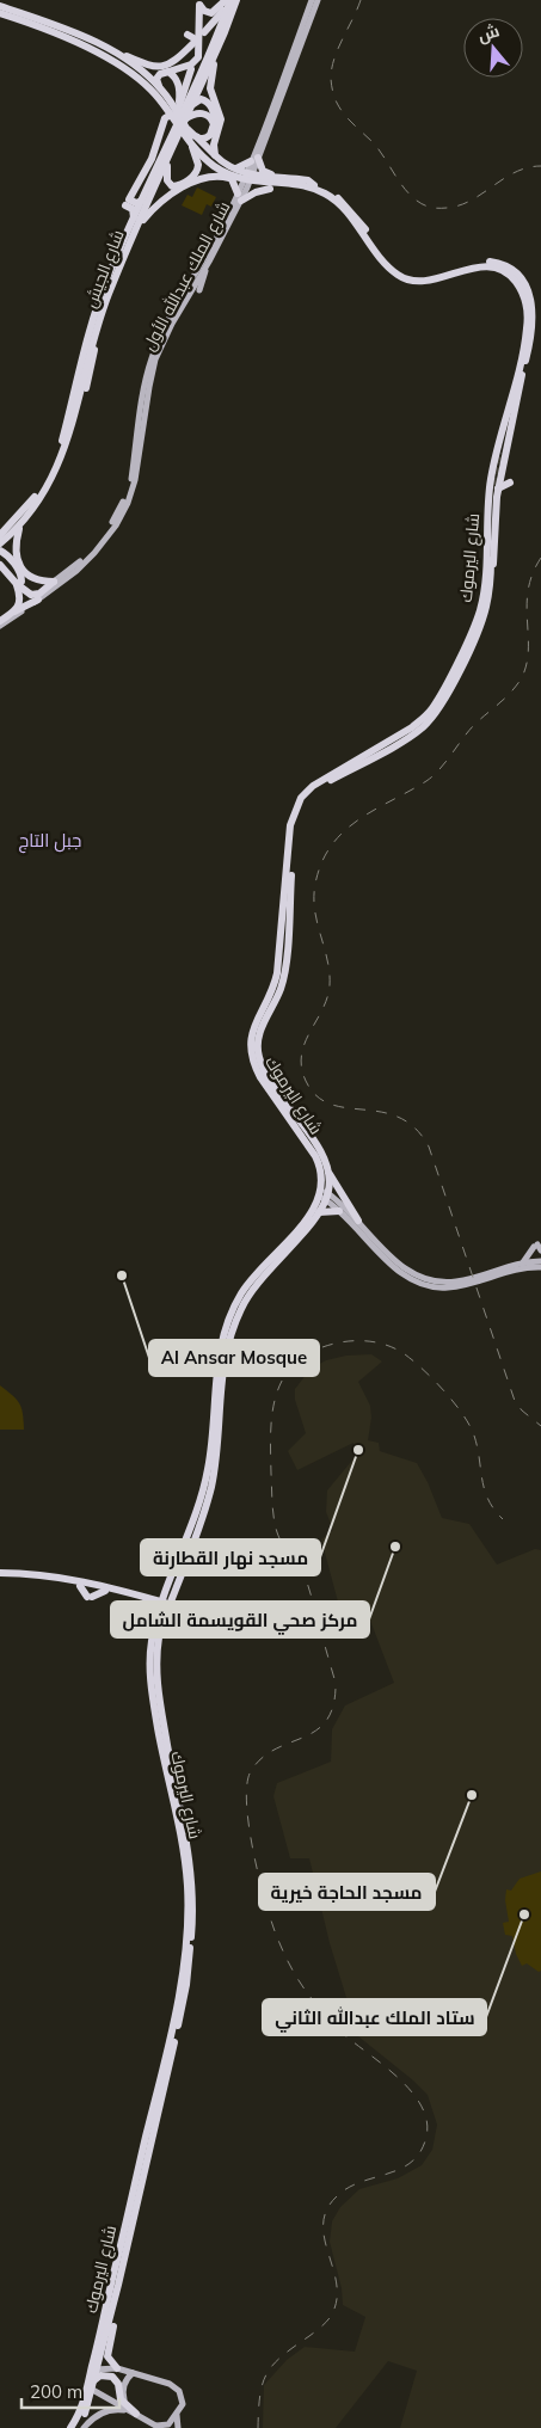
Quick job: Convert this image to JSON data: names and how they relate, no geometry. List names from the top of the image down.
{
  "streets": {
    "highway": ["شارع الجيش", "شارع اليرموك"],
    "main road": ["شارع الملك عبدالله الأول"]
  },
  "crossings": [
    ["شارع الجيش", "شارع اليرموك"]
  ],
  "districts": ["جبل التاج"],
  "places": [
    "Al Ansar Mosque",
    "مسجد نهار القطارنة",
    "مركز صحي القويسمة الشامل",
    "مسجد الحاجة خيرية",
    "ستاد الملك عبدالله الثاني"
  ],
  "scale_bar": "200 m",
  "north": "top"
}
